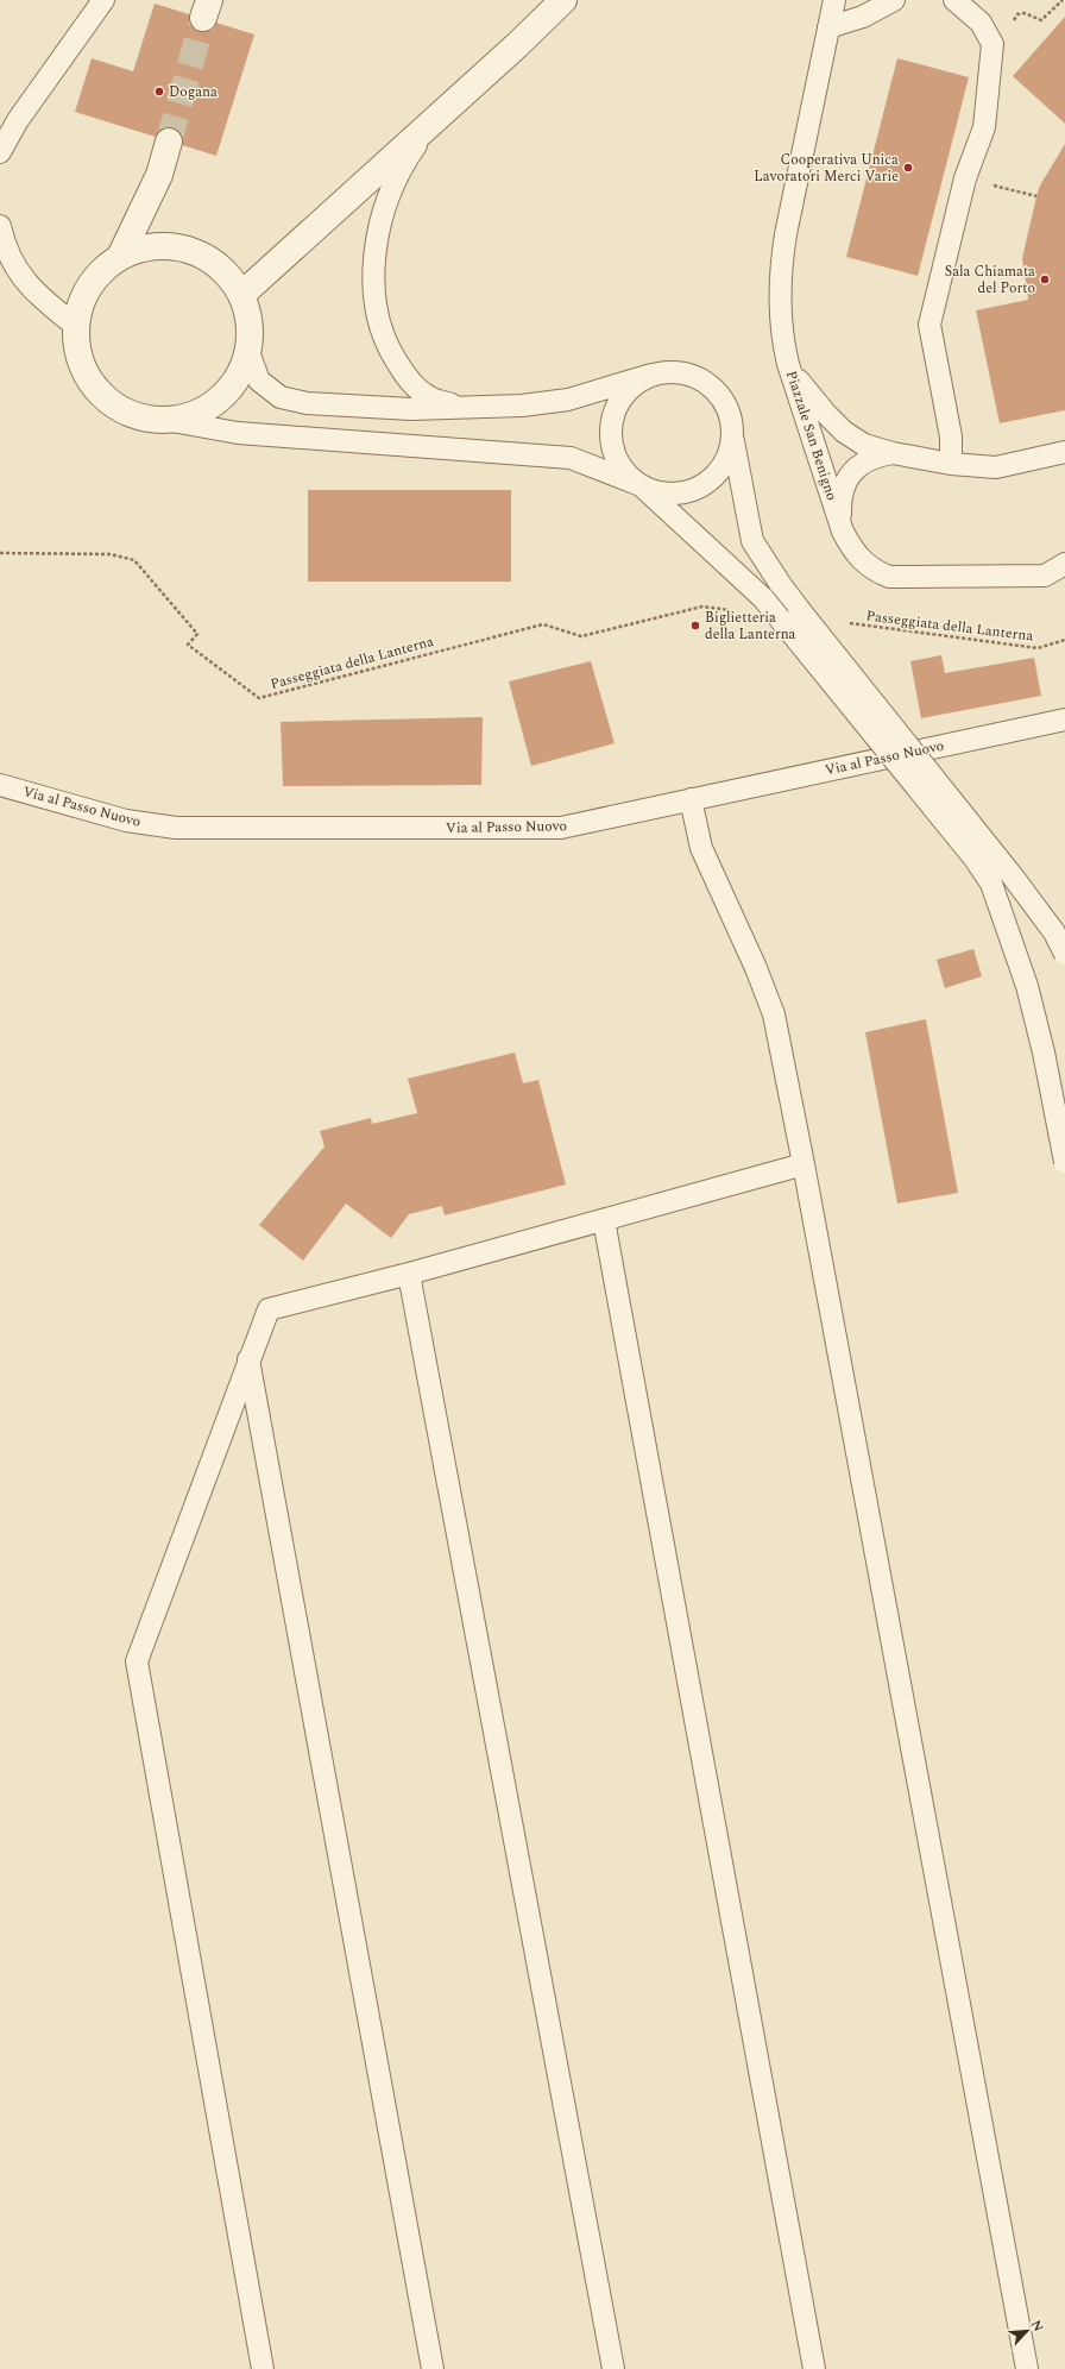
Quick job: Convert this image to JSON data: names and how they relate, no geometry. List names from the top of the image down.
{
  "streets": {
    "lane": ["Piazzale San Benigno", "Via al Passo Nuovo"],
    "path": ["Passeggiata della Lanterna"]
  },
  "places": [
    "Dogana",
    "Cooperativa Unica Lavoratori Merci Varie",
    "Sala Chiamata del Porto",
    "Biglietteria della Lanterna"
  ],
  "north": "top right"
}
